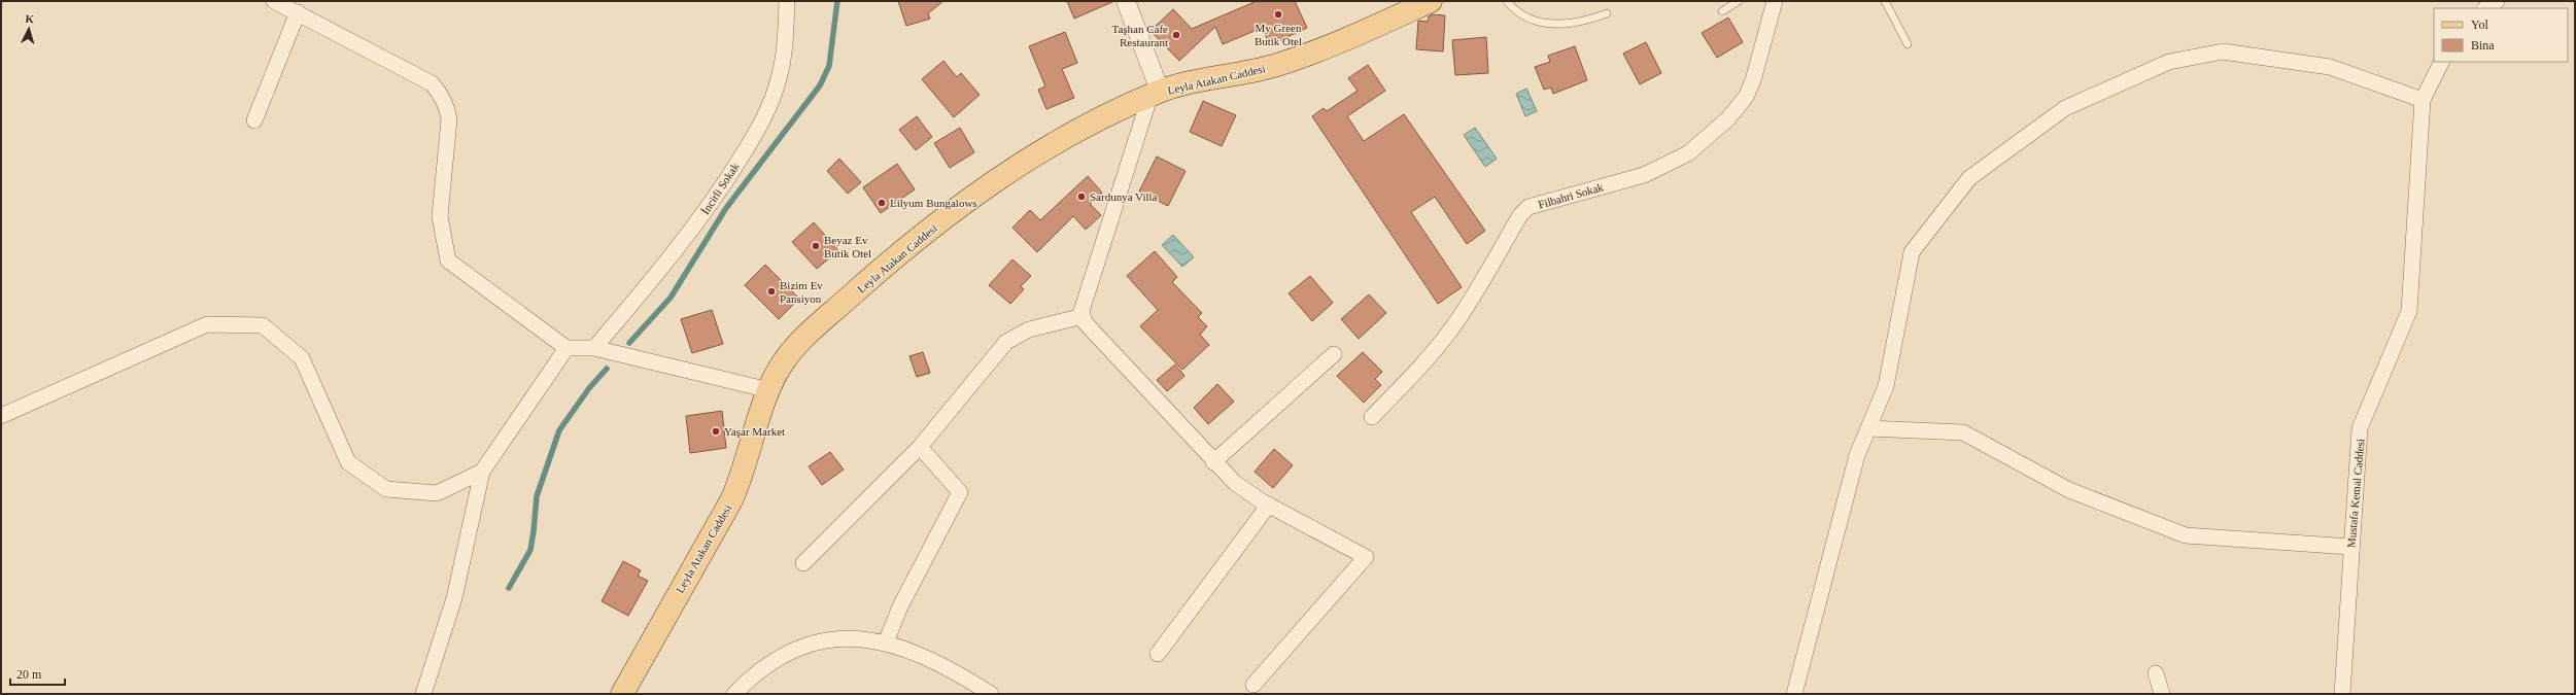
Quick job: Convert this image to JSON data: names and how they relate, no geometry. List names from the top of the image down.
{
  "streets": {
    "main road": ["Leyla Atakan Caddesi"],
    "street": ["İncirli Sokak", "Filbahri Sokak", "Mustafa Kemal Caddesi"]
  },
  "places": [
    "My Green Butik Otel",
    "Taşhan Cafe Restaurant",
    "Sardunya Villa",
    "Lilyum Bungalows",
    "Beyaz Ev Butik Otel",
    "Bizim Ev Pansiyon",
    "Yaşar Market"
  ],
  "legend": ["Yol", "Bina"],
  "scale_bar": "20 m",
  "north": "top"
}
